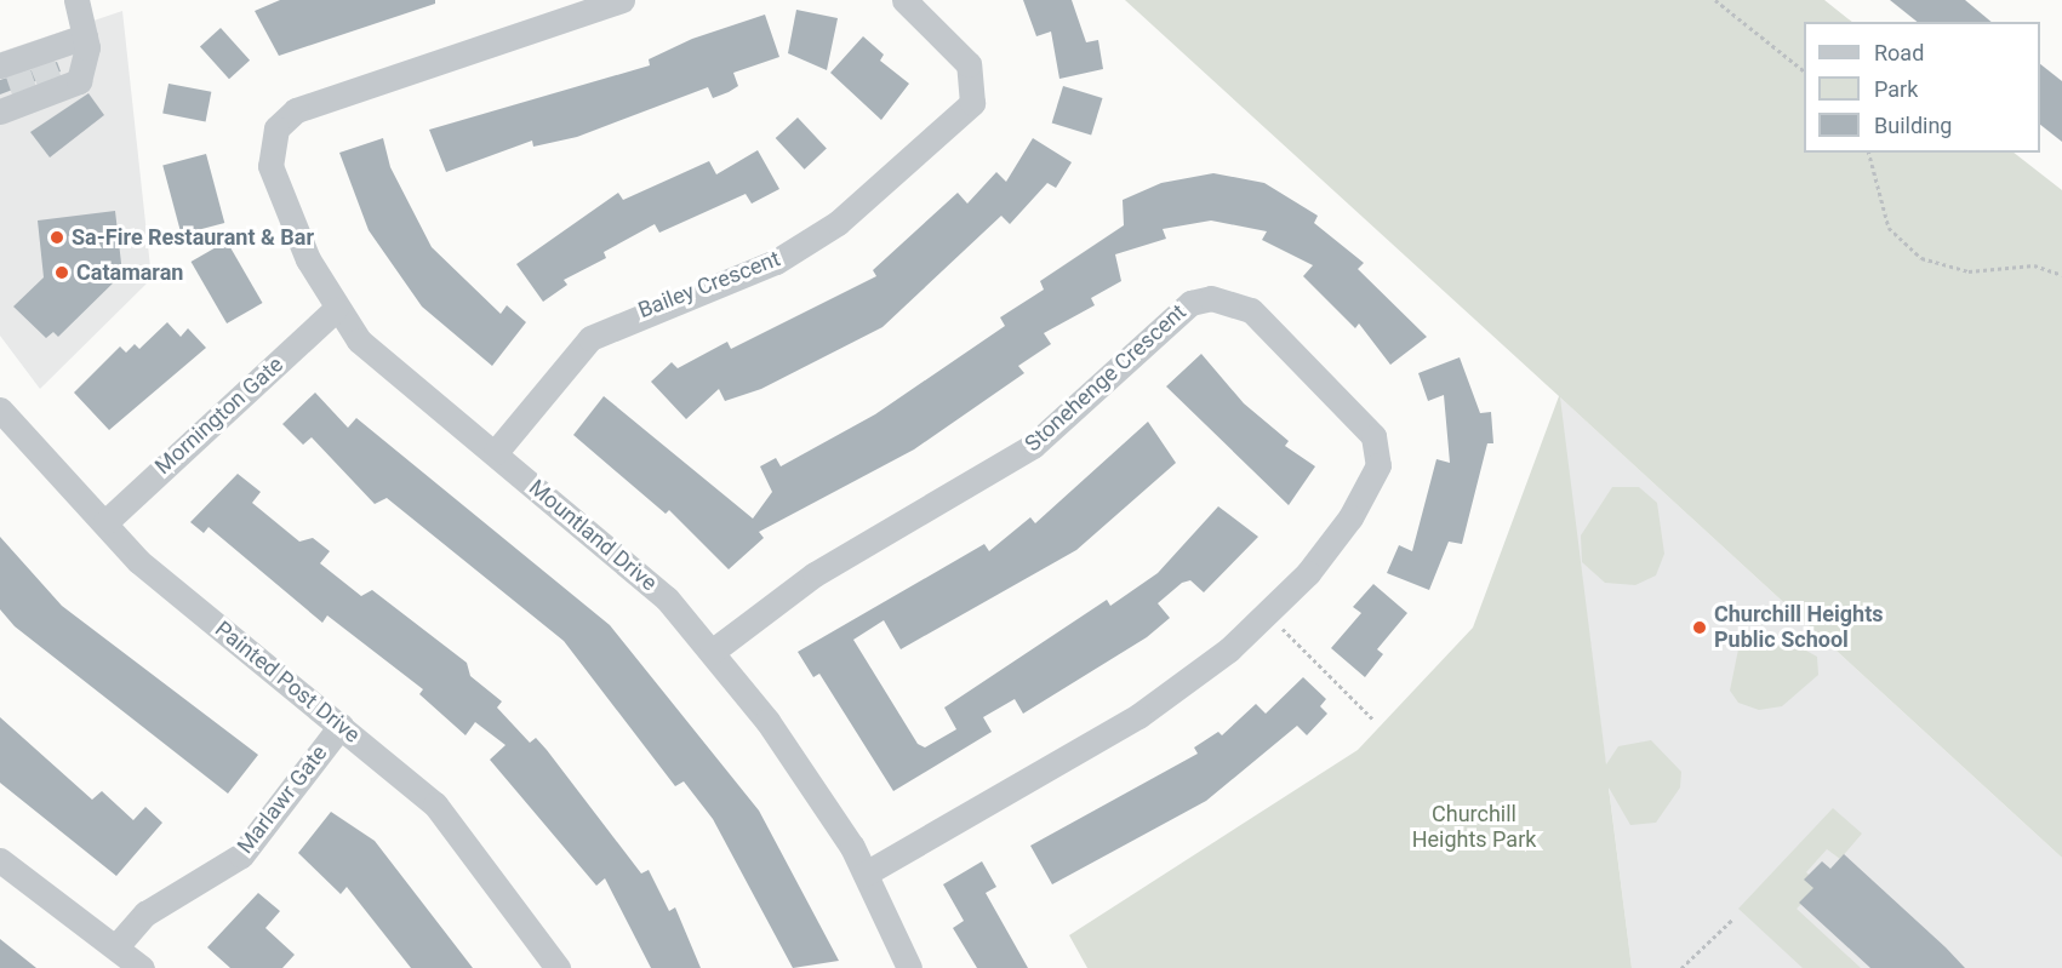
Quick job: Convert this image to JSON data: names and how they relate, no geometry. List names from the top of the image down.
{
  "streets": {
    "street": [
      "Bailey Crescent",
      "Stonehenge Crescent",
      "Mornington Gate",
      "Mountland Drive",
      "Painted Post Drive",
      "Marlawr Gate"
    ]
  },
  "crossings": [
    ["Bailey Crescent", "Mountland Drive"],
    ["Stonehenge Crescent", "Mountland Drive"],
    ["Mornington Gate", "Mountland Drive"],
    ["Mornington Gate", "Painted Post Drive"],
    ["Painted Post Drive", "Marlawr Gate"]
  ],
  "parks": ["Churchill Heights Park"],
  "places": ["Sa-Fire Restaurant & Bar", "Catamaran", "Churchill Heights Public School"],
  "legend": ["Road", "Park", "Building"]
}
